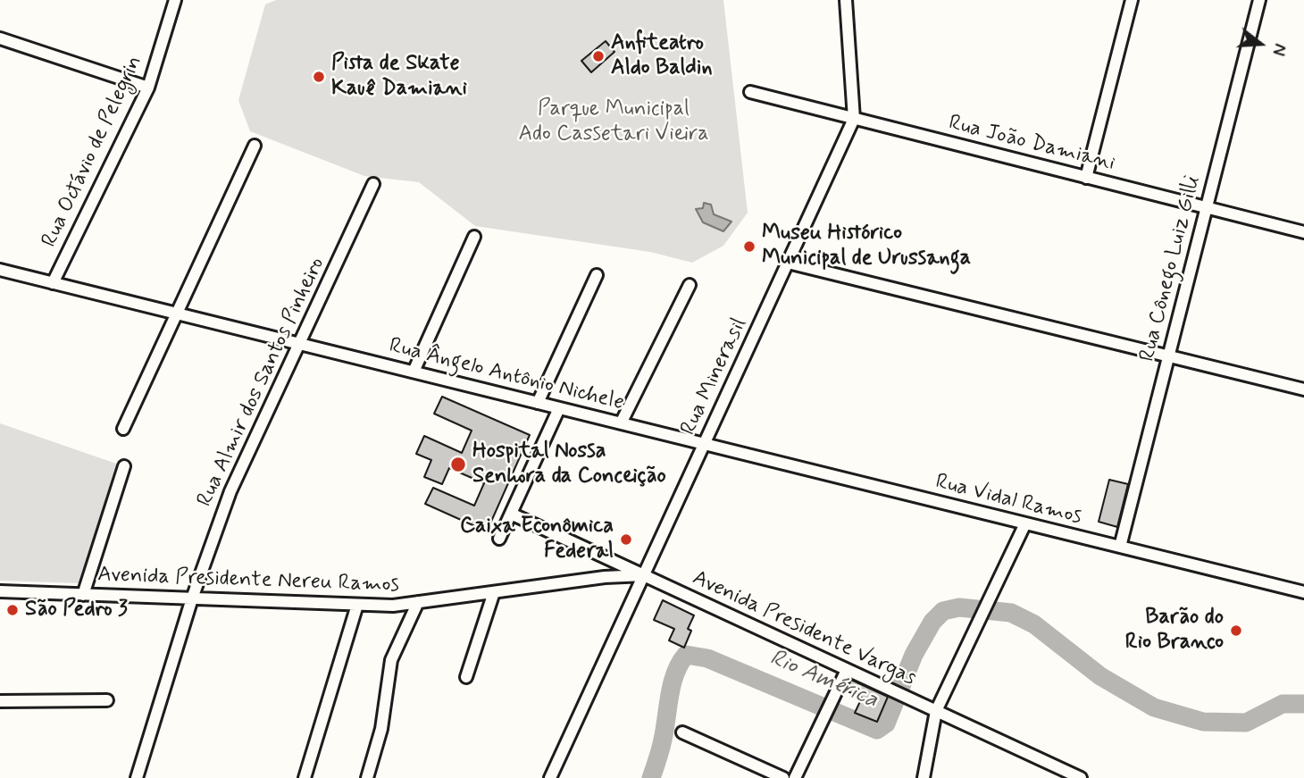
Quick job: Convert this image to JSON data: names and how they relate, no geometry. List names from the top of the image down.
{
  "streets": {
    "street": [
      "Rua João Damiani",
      "Rua Octávio de Pelegrin",
      "Rua Cônego Luiz Gilli",
      "Rua Ângelo Antônio Nichele",
      "Rua Minerasil",
      "Rua Almir dos Santos Pinheiro",
      "Rua Vidal Ramos",
      "Avenida Presidente Nereu Ramos",
      "Avenida Presidente Vargas"
    ]
  },
  "crossings": [
    ["Rua João Damiani", "Rua Cônego Luiz Gilli"],
    ["Rua João Damiani", "Rua Minerasil"],
    ["Rua Octávio de Pelegrin", "Rua Ângelo Antônio Nichele"],
    ["Rua Cônego Luiz Gilli", "Rua Vidal Ramos"],
    ["Rua Ângelo Antônio Nichele", "Rua Minerasil"],
    ["Rua Ângelo Antônio Nichele", "Rua Almir dos Santos Pinheiro"],
    ["Rua Ângelo Antônio Nichele", "Rua Vidal Ramos"],
    ["Rua Minerasil", "Rua Vidal Ramos"],
    ["Rua Minerasil", "Avenida Presidente Nereu Ramos"],
    ["Rua Minerasil", "Avenida Presidente Vargas"],
    ["Rua Almir dos Santos Pinheiro", "Avenida Presidente Nereu Ramos"],
    ["Avenida Presidente Nereu Ramos", "Avenida Presidente Vargas"]
  ],
  "water": ["Rio América"],
  "parks": ["Parque Municipal Ado Cassetari Vieira"],
  "places": [
    "Anfiteatro Aldo Baldin",
    "Pista de Skate Kauê Damiani",
    "Museu Histórico Municipal de Urussanga",
    "Hospital Nossa Senhora da Conceição",
    "Caixa Econômica Federal",
    "São Pedro 3",
    "Barão do Rio Branco"
  ],
  "north": "right"
}
